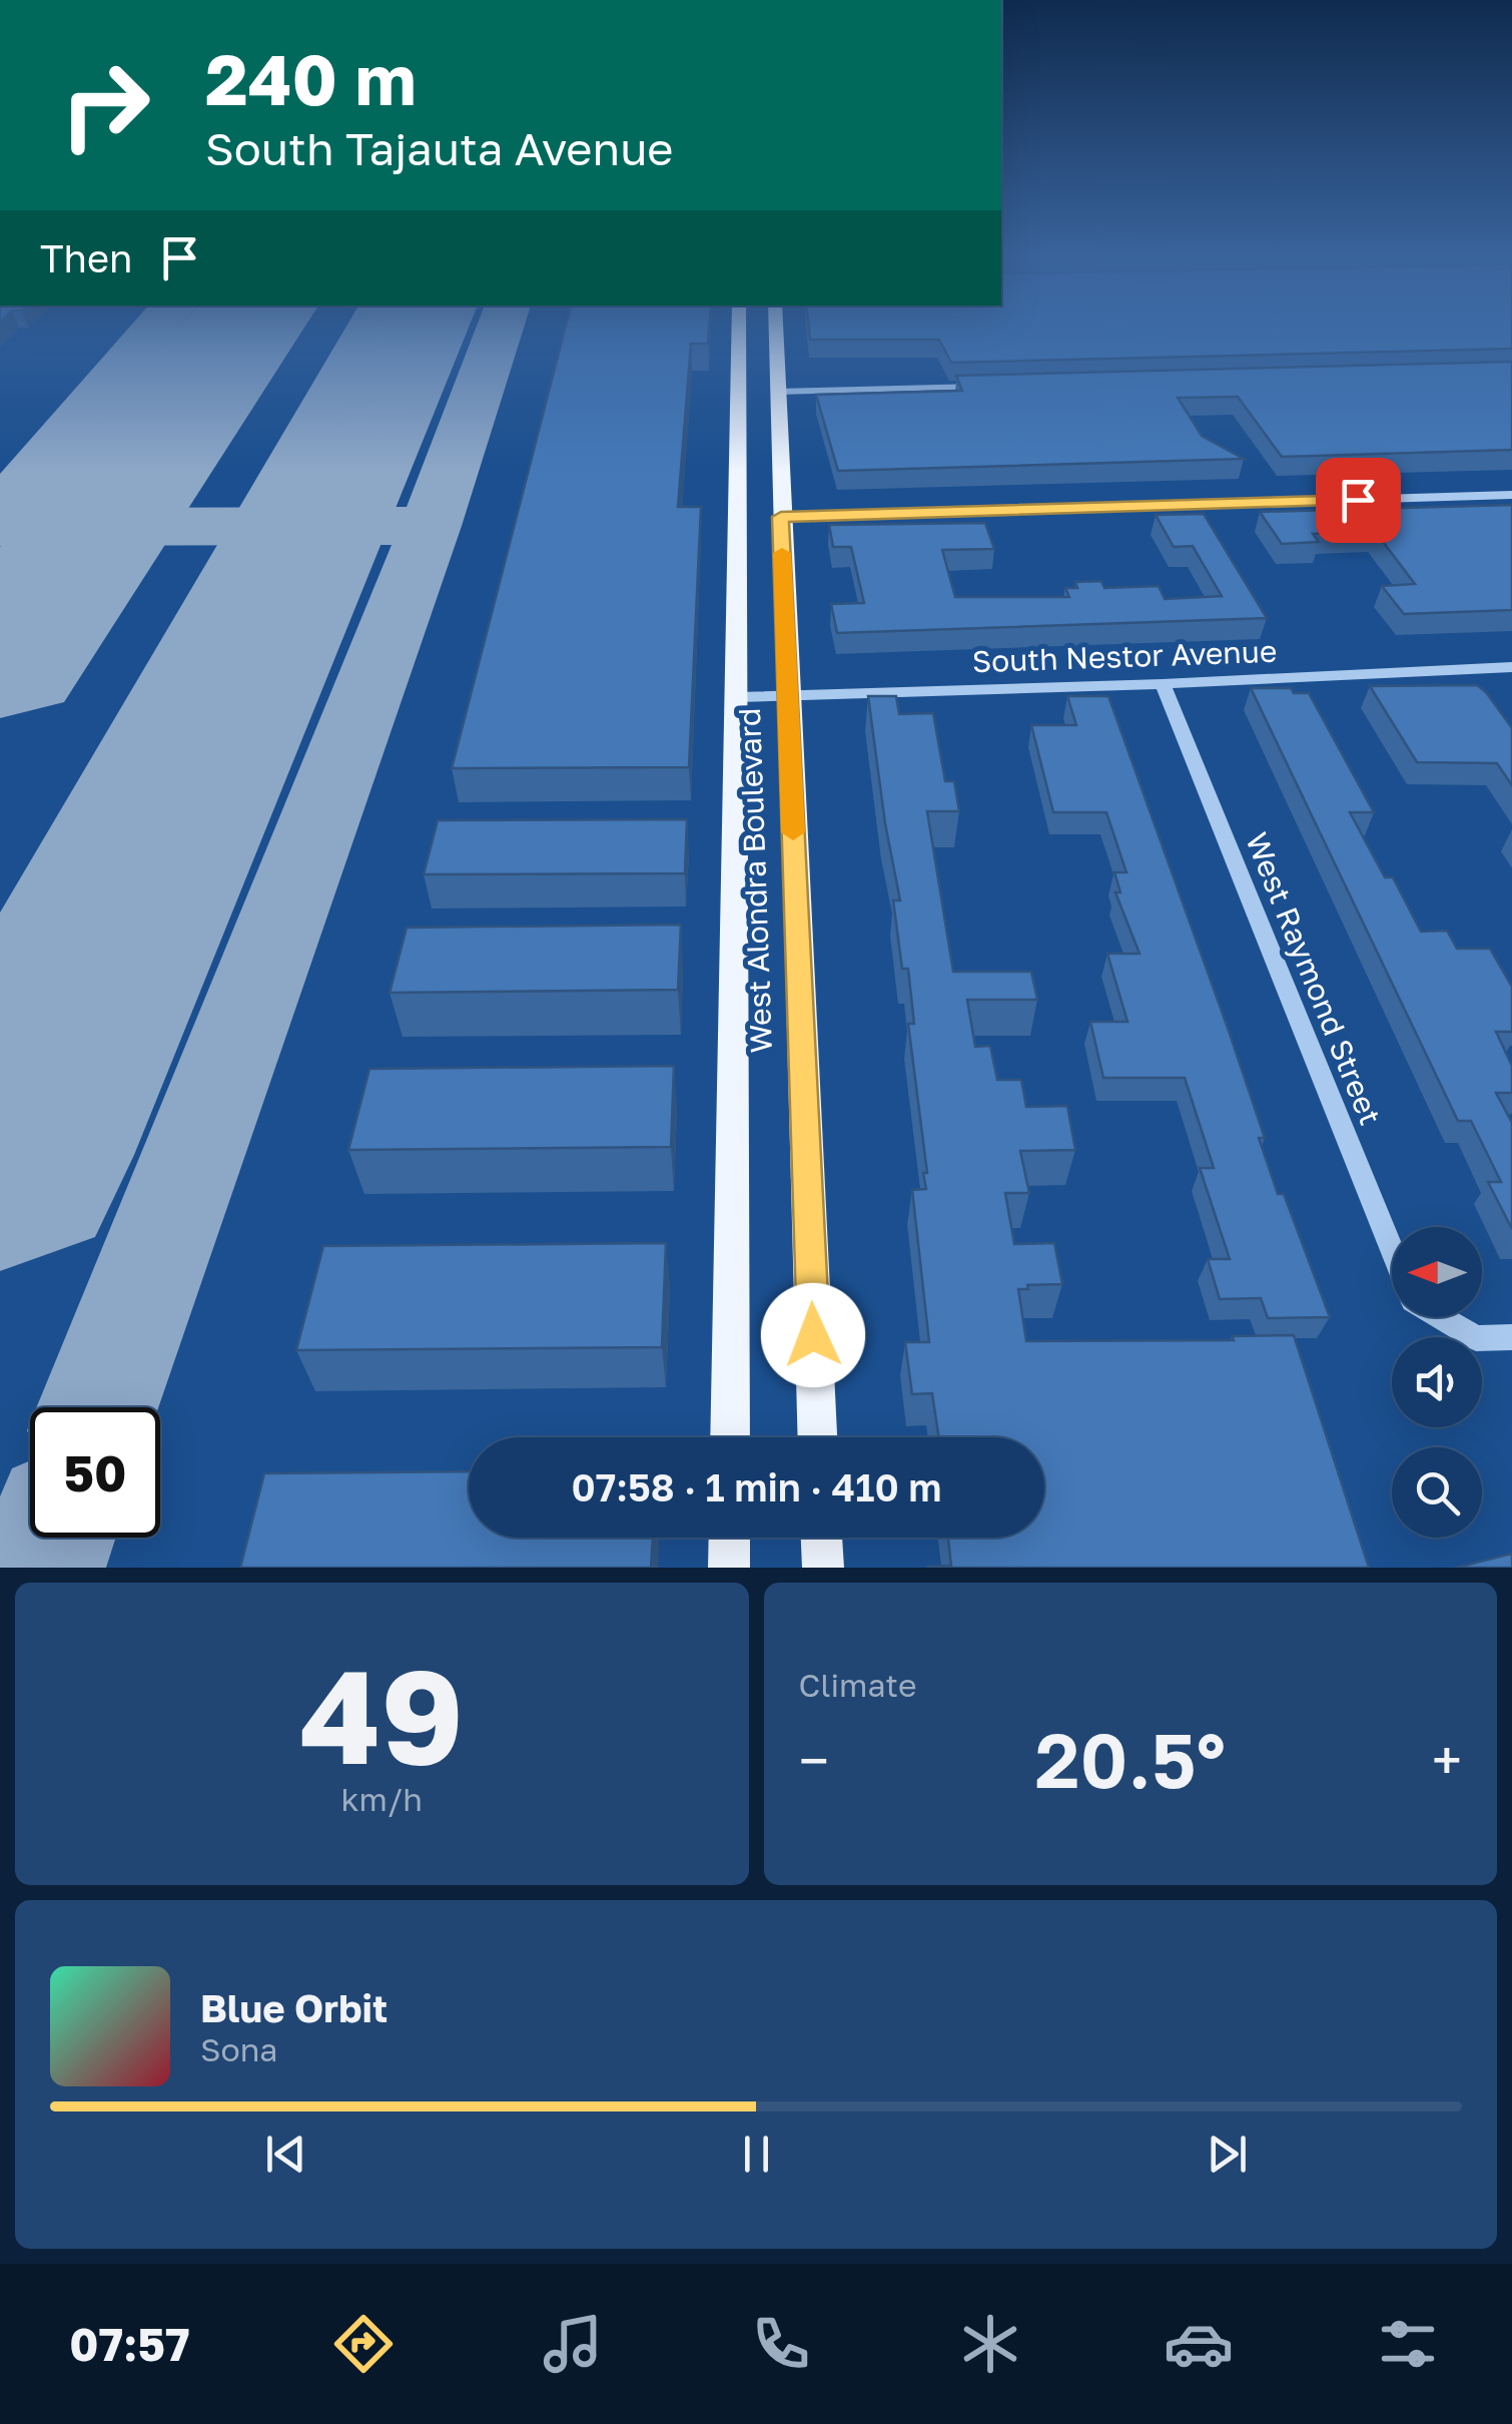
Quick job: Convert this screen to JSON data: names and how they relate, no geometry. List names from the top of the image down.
{
  "streets": {
    "main road": ["West Alondra Boulevard"],
    "street": ["South Nestor Avenue", "West Raymond Street"]
  },
  "crossings": [
    ["South Nestor Avenue", "West Alondra Boulevard"],
    ["South Nestor Avenue", "West Raymond Street"]
  ],
  "north": "left",
  "page": {
    "turn": ["240 m", "South Tajauta Avenue"],
    "then": "Then",
    "limit": "50",
    "trip": "07:58 · 1 min · 410 m",
    "tile": [
      ["49", "km/h"],
      "Climate"
    ],
    "heat": ["−", "20.5°", "+"],
    "song": ["Blue Orbit", "Sona"],
    "tabs": "07:57"
  }
}
